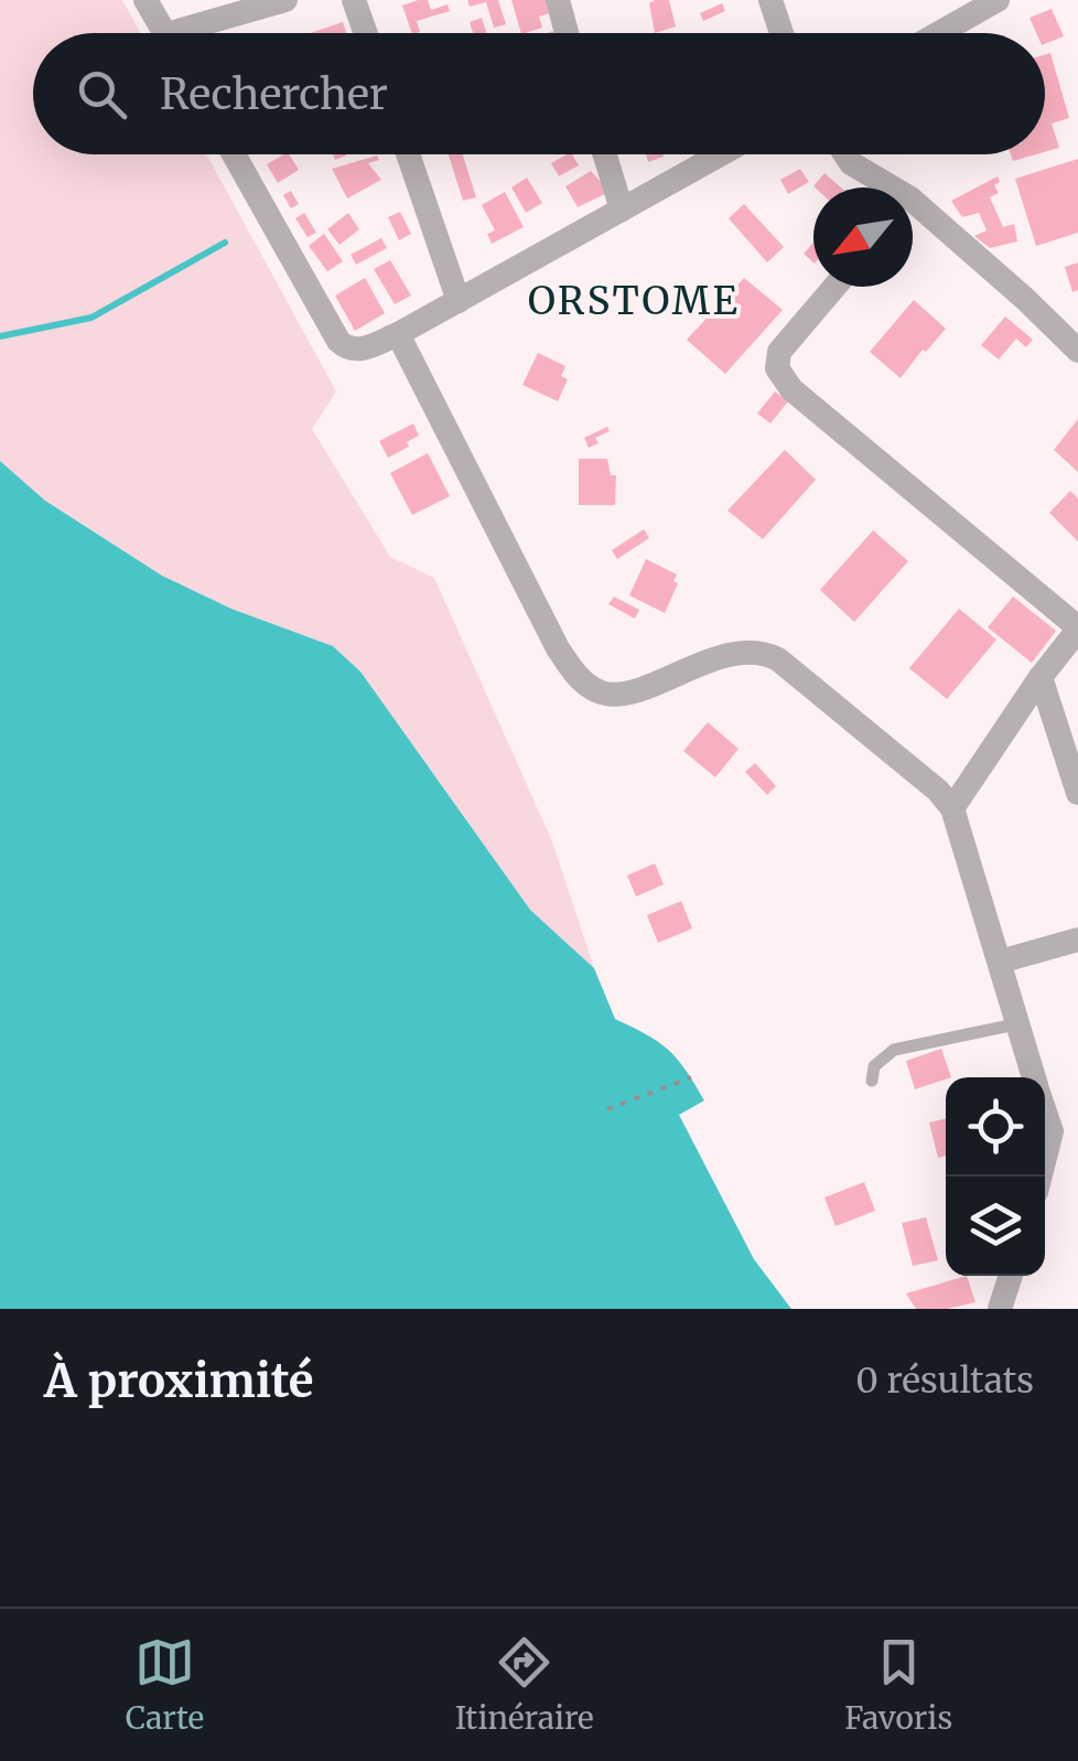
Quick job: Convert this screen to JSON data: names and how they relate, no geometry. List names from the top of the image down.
{
  "districts": ["ORSTOME"],
  "north": "bottom left",
  "page": {
    "search": "Rechercher",
    "heading": ["À proximité", "0 résultats"],
    "nav": ["Carte", "Itinéraire", "Favoris"]
  }
}
